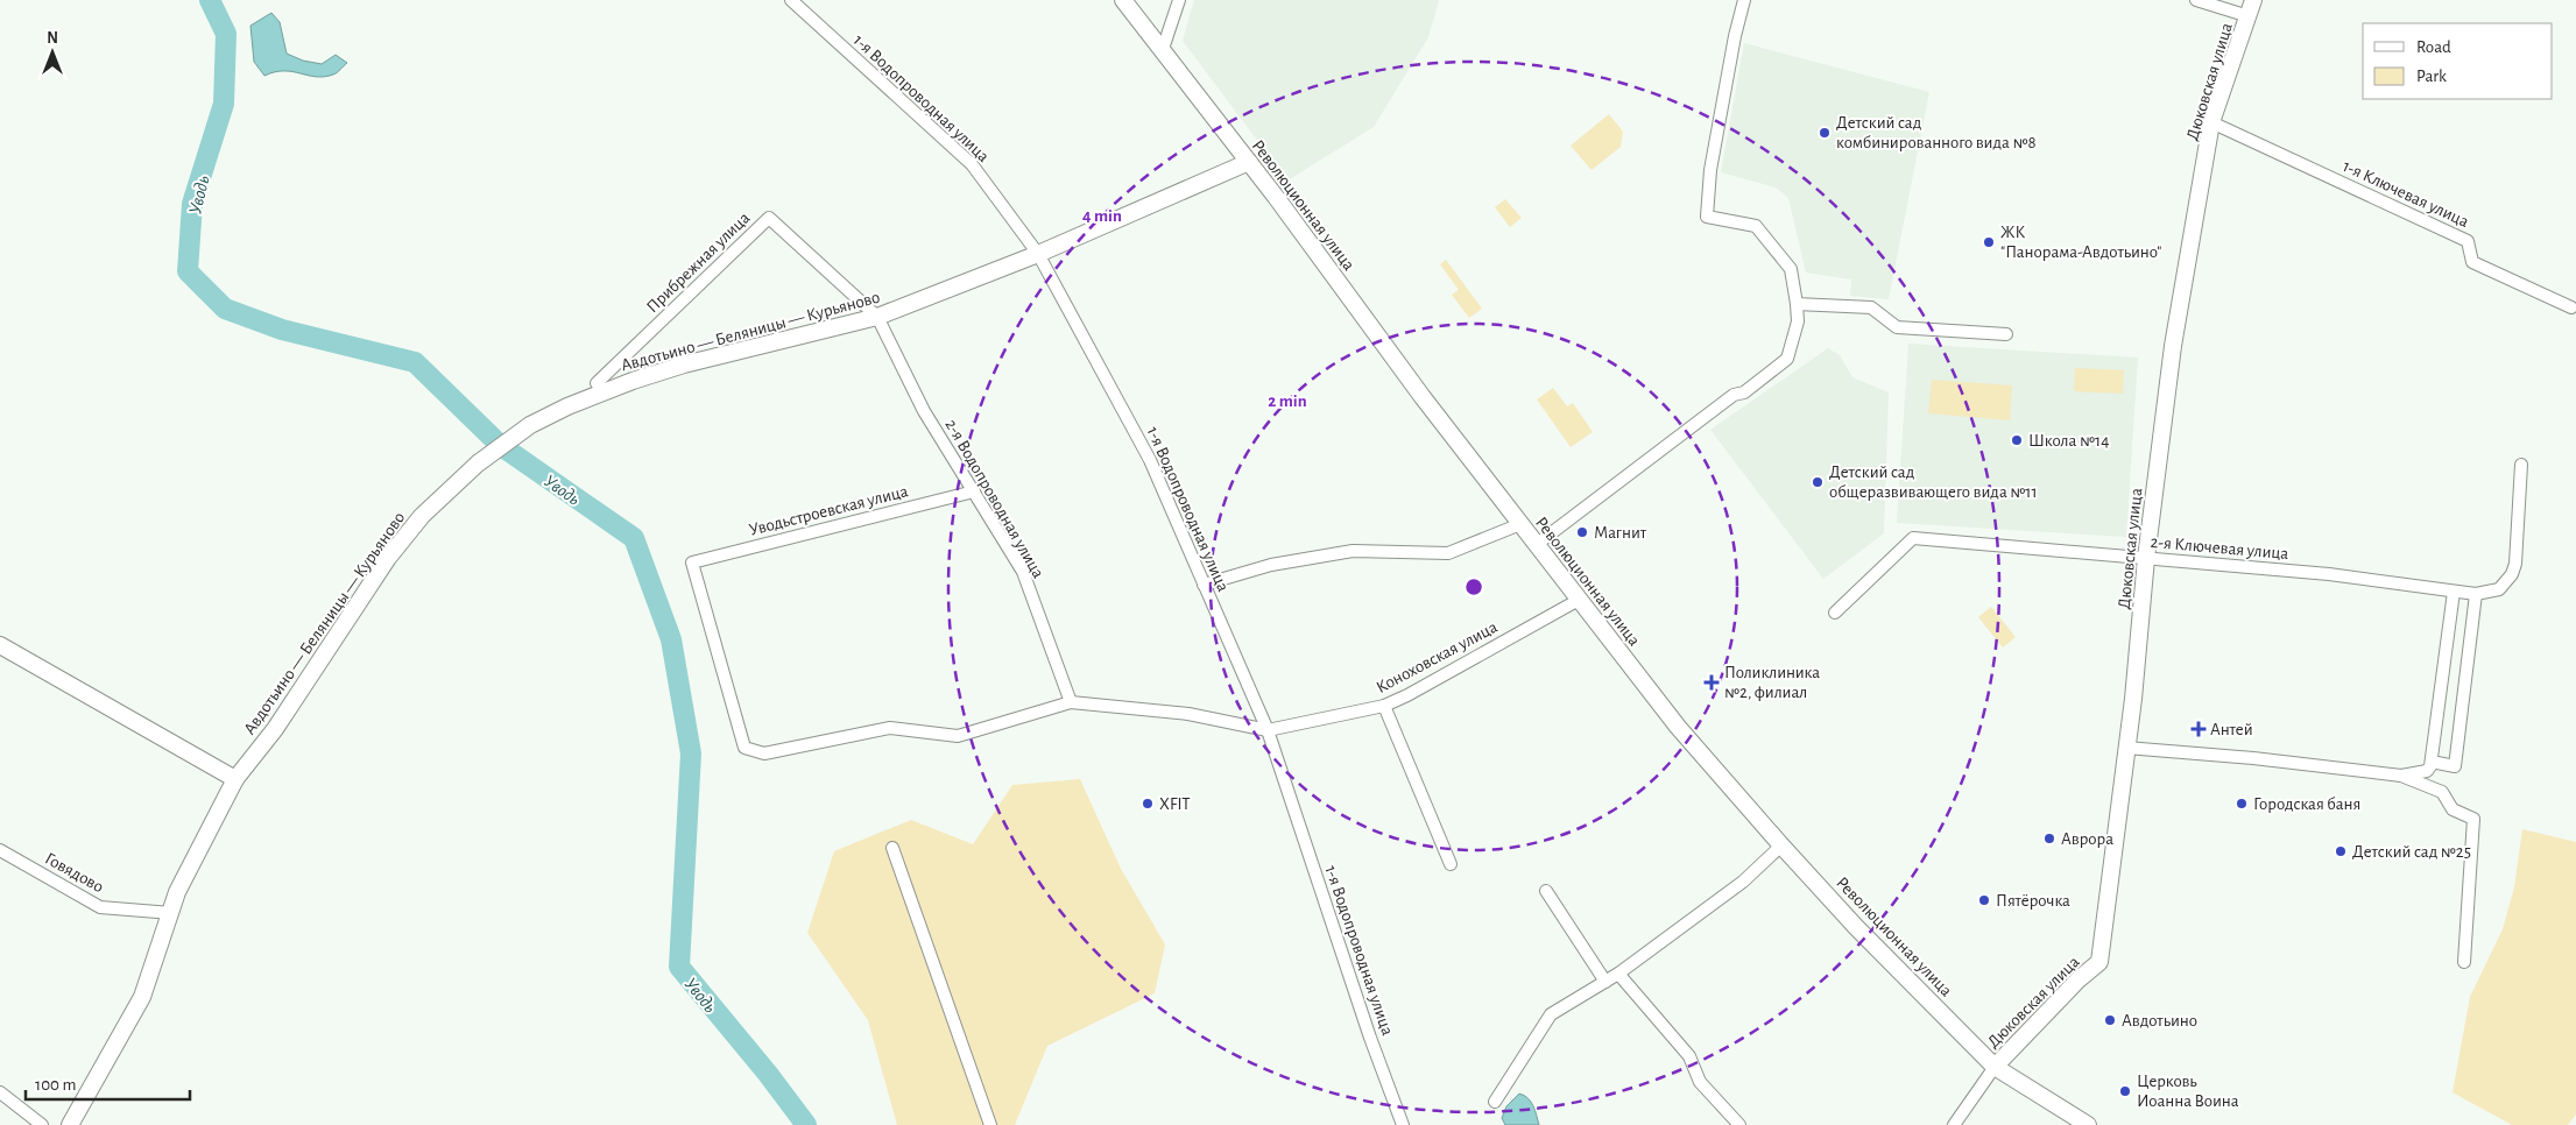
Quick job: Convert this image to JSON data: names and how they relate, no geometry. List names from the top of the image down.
{
  "streets": {
    "main road": ["Дюковская улица", "Революционная улица", "Авдотьино — Беляницы — Курьяново"],
    "street": [
      "1-я Водопроводная улица",
      "1-я Ключевая улица",
      "Прибрежная улица",
      "2-я Водопроводная улица",
      "Уводьстроевская улица",
      "2-я Ключевая улица",
      "Коноховская улица",
      "Говядово"
    ]
  },
  "crossings": [
    ["Дюковская улица", "1-я Ключевая улица"],
    ["Дюковская улица", "Революционная улица"],
    ["Дюковская улица", "2-я Ключевая улица"],
    ["1-я Водопроводная улица", "Авдотьино — Беляницы — Курьяново"],
    ["1-я Водопроводная улица", "Коноховская улица"],
    ["Революционная улица", "Авдотьино — Беляницы — Курьяново"],
    ["Революционная улица", "Коноховская улица"],
    ["Прибрежная улица", "Авдотьино — Беляницы — Курьяново"],
    ["Прибрежная улица", "2-я Водопроводная улица"],
    ["Авдотьино — Беляницы — Курьяново", "2-я Водопроводная улица"],
    ["Авдотьино — Беляницы — Курьяново", "Говядово"],
    ["2-я Водопроводная улица", "Уводьстроевская улица"]
  ],
  "water": ["Уводь"],
  "places": {
    "other": [
      "Детский сад комбинированного вида №8",
      "ЖК \"Панорама-Авдотьино\"",
      "Школа №14",
      "Детский сад общеразвивающего вида №11",
      "Магнит",
      "XFIT",
      "Городская баня",
      "Аврора",
      "Детский сад №25",
      "Пятёрочка",
      "Авдотьино",
      "Церковь Иоанна Воина"
    ],
    "health": ["Поликлиника №2, филиал", "Антей"]
  },
  "legend": ["Road", "Park"],
  "scale_bar": "100 m",
  "north": "top",
  "rings": ["4 min", "2 min"]
}
